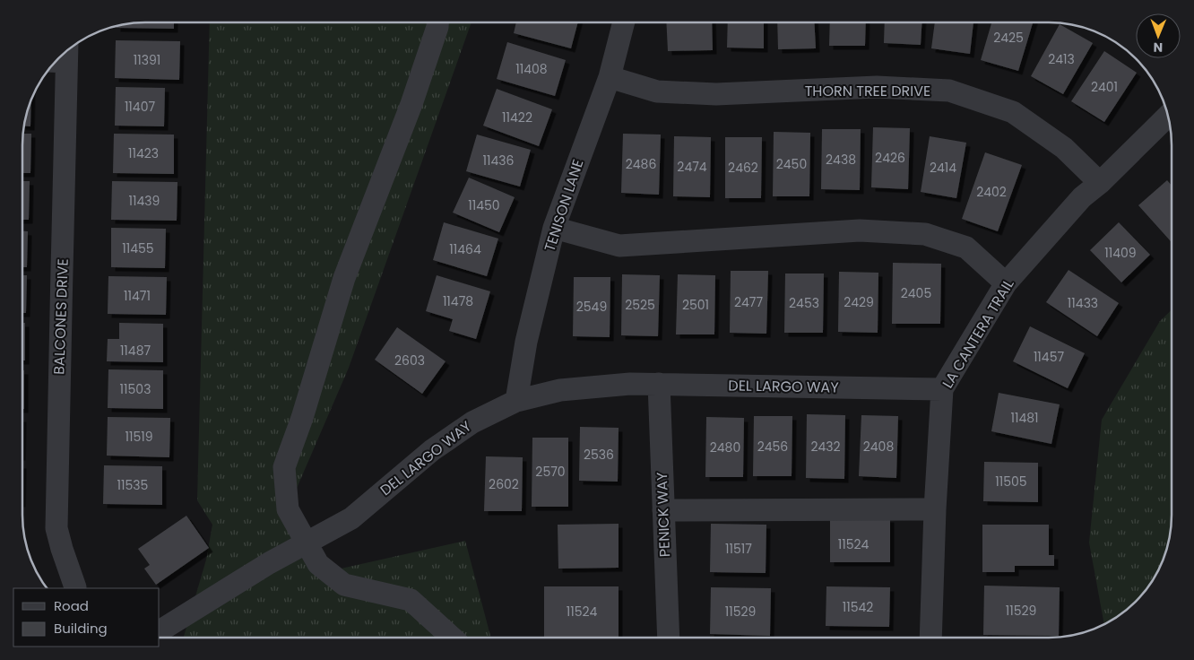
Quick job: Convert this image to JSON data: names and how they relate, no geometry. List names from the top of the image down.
{
  "streets": {
    "street": [
      "THORN TREE DRIVE",
      "TENISON LANE",
      "BALCONES DRIVE",
      "LA CANTERA TRAIL",
      "DEL LARGO WAY",
      "PENICK WAY"
    ]
  },
  "crossings": [
    ["THORN TREE DRIVE", "TENISON LANE"],
    ["THORN TREE DRIVE", "LA CANTERA TRAIL"],
    ["TENISON LANE", "DEL LARGO WAY"],
    ["LA CANTERA TRAIL", "DEL LARGO WAY"],
    ["DEL LARGO WAY", "PENICK WAY"]
  ],
  "house_numbers": [
    "2425",
    "2413",
    "11391",
    "11408",
    "2401",
    "11407",
    "11422",
    "11423",
    "2426",
    "2438",
    "11436",
    "2486",
    "2450",
    "2474",
    "2462",
    "2414",
    "2402",
    "11439",
    "11450",
    "11455",
    "11464",
    "11409",
    "2405",
    "11471",
    "11478",
    "2477",
    "2429",
    "2453",
    "11433",
    "2525",
    "2501",
    "2549",
    "11487",
    "11457",
    "2603",
    "11503",
    "11481",
    "11519",
    "2456",
    "2432",
    "2408",
    "2480",
    "2536",
    "2570",
    "11505",
    "2602",
    "11535",
    "11524",
    "11517",
    "11542",
    "11529",
    "11524",
    "11529"
  ],
  "legend": ["Road", "Building"],
  "north": "bottom"
}
